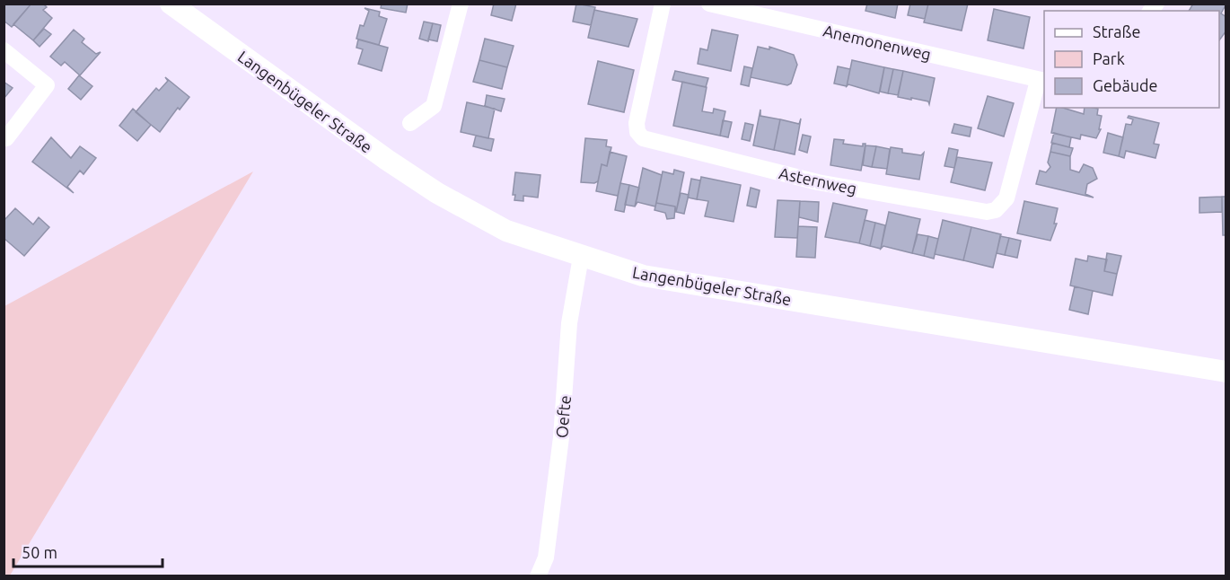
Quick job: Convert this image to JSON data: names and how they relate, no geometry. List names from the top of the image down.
{
  "streets": {
    "main road": ["Langenbügeler Straße"],
    "street": ["Anemonenweg", "Asternweg", "Oefte"]
  },
  "crossings": [
    ["Anemonenweg", "Asternweg"],
    ["Langenbügeler Straße", "Oefte"]
  ],
  "legend": ["Straße", "Park", "Gebäude"],
  "scale_bar": "50 m"
}
